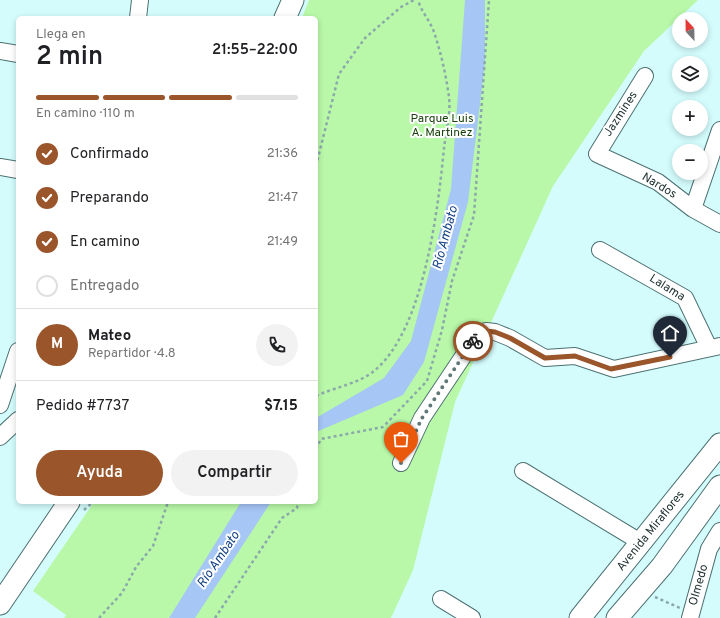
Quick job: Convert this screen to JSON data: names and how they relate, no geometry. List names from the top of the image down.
{
  "streets": {
    "main road": ["Avenida Miraflores"],
    "street": [
      "Jazmines",
      "Nardos",
      "Lalama",
      "Olmedo"
    ]
  },
  "crossings": [
    ["Jazmines", "Nardos"]
  ],
  "water": ["Río Ambato"],
  "parks": ["Parque Luis A. Martinez"],
  "north": "top",
  "page": {
    "map_buttons": ["+", "−"],
    "heading": ["2 min", "Llega en", "21:55–22:00"],
    "panel": [
      "Mateo",
      "Repartidor · 4.8",
      "Pedido #7737",
      "$7.15"
    ],
    "bar": "En camino · 110 m",
    "list": [
      ["Confirmado", "21:36"],
      ["Preparando", "21:47"],
      ["En camino", "21:49"],
      "Entregado"
    ],
    "round": "M",
    "buttons": ["Ayuda", "Compartir"]
  }
}
